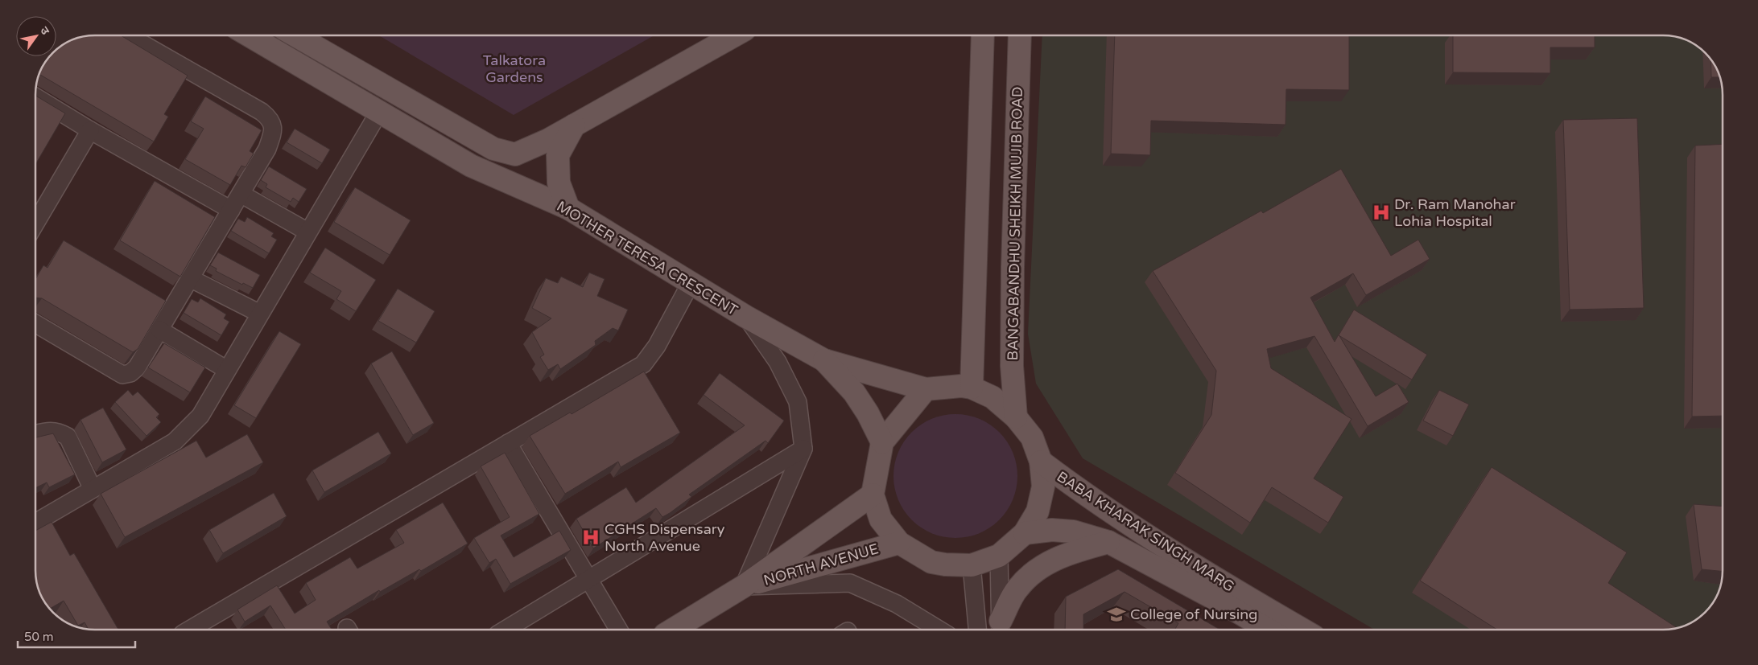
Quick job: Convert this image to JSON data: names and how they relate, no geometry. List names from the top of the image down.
{
  "streets": {
    "main road": [
      "BANGABANDHU SHEIKH MUJIB ROAD",
      "MOTHER TERESA CRESCENT",
      "BABA KHARAK SINGH MARG",
      "NORTH AVENUE"
    ]
  },
  "parks": ["Talkatora Gardens"],
  "places": {
    "hospital": ["Dr. Ram Manohar Lohia Hospital", "CGHS Dispensary North Avenue"],
    "school or university": ["College of Nursing"]
  },
  "scale_bar": "50 m",
  "north": "top right"
}
